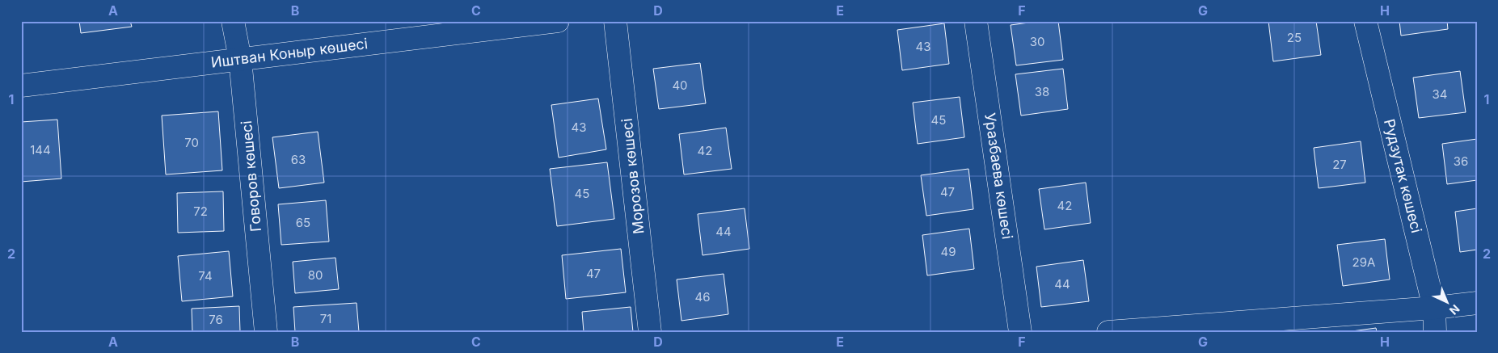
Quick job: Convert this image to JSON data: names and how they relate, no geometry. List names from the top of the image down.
{
  "streets": {
    "street": [
      "Иштван Коныр көшесі",
      "Говоров көшесі",
      "Морозов көшесі",
      "Уразбаева көшесі",
      "Рудзутак көшесі"
    ]
  },
  "crossings": [
    ["Иштван Коныр көшесі", "Говоров көшесі"]
  ],
  "house_numbers": [
    "25",
    "30",
    "43",
    "40",
    "38",
    "34",
    "45",
    "43",
    "70",
    "144",
    "42",
    "63",
    "36",
    "27",
    "47",
    "45",
    "42",
    "72",
    "65",
    "44",
    "49",
    "29А",
    "47",
    "80",
    "74",
    "44",
    "46",
    "71",
    "76"
  ],
  "north": "bottom right",
  "grid": {
    "columns": [
      "A",
      "B",
      "C",
      "D",
      "E",
      "F",
      "G",
      "H"
    ],
    "rows": ["1", "2"]
  }
}
